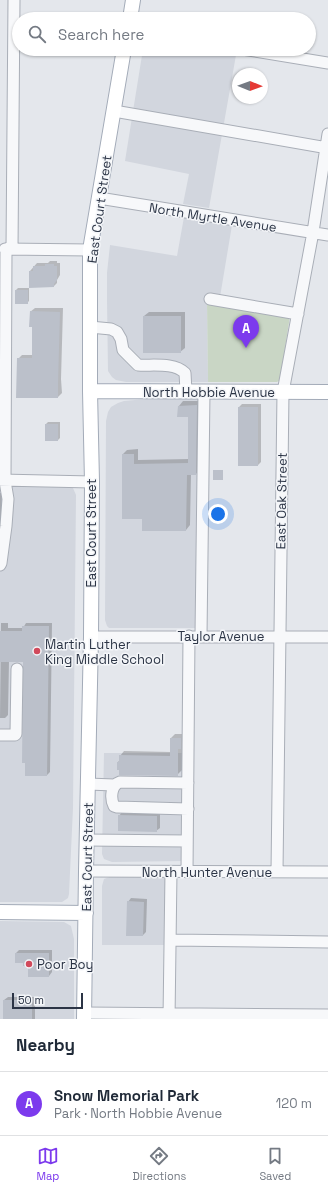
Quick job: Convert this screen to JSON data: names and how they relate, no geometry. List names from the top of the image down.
{
  "streets": {
    "main road": ["East Court Street", "North Hobbie Avenue"],
    "street": [
      "North Myrtle Avenue",
      "East Oak Street",
      "Taylor Avenue",
      "North Hunter Avenue"
    ]
  },
  "crossings": [
    ["East Court Street", "North Myrtle Avenue"],
    ["East Court Street", "North Hobbie Avenue"],
    ["East Court Street", "Taylor Avenue"],
    ["East Court Street", "North Hunter Avenue"],
    ["North Myrtle Avenue", "East Oak Street"],
    ["North Hobbie Avenue", "East Oak Street"],
    ["East Oak Street", "Taylor Avenue"],
    ["East Oak Street", "North Hunter Avenue"]
  ],
  "places": ["Martin Luther King Middle School", "Poor Boy"],
  "scale_bar": "50 m",
  "north": "right",
  "page": {
    "search": "Search here",
    "pins": "A",
    "scale": "50 m",
    "heading": "Nearby",
    "list": [
      {
        "mark": "A",
        "name": "Snow Memorial Park",
        "note": "Park · North Hobbie Avenue",
        "value": "120 m"
      }
    ],
    "nav": ["Map", "Directions", "Saved"]
  }
}
